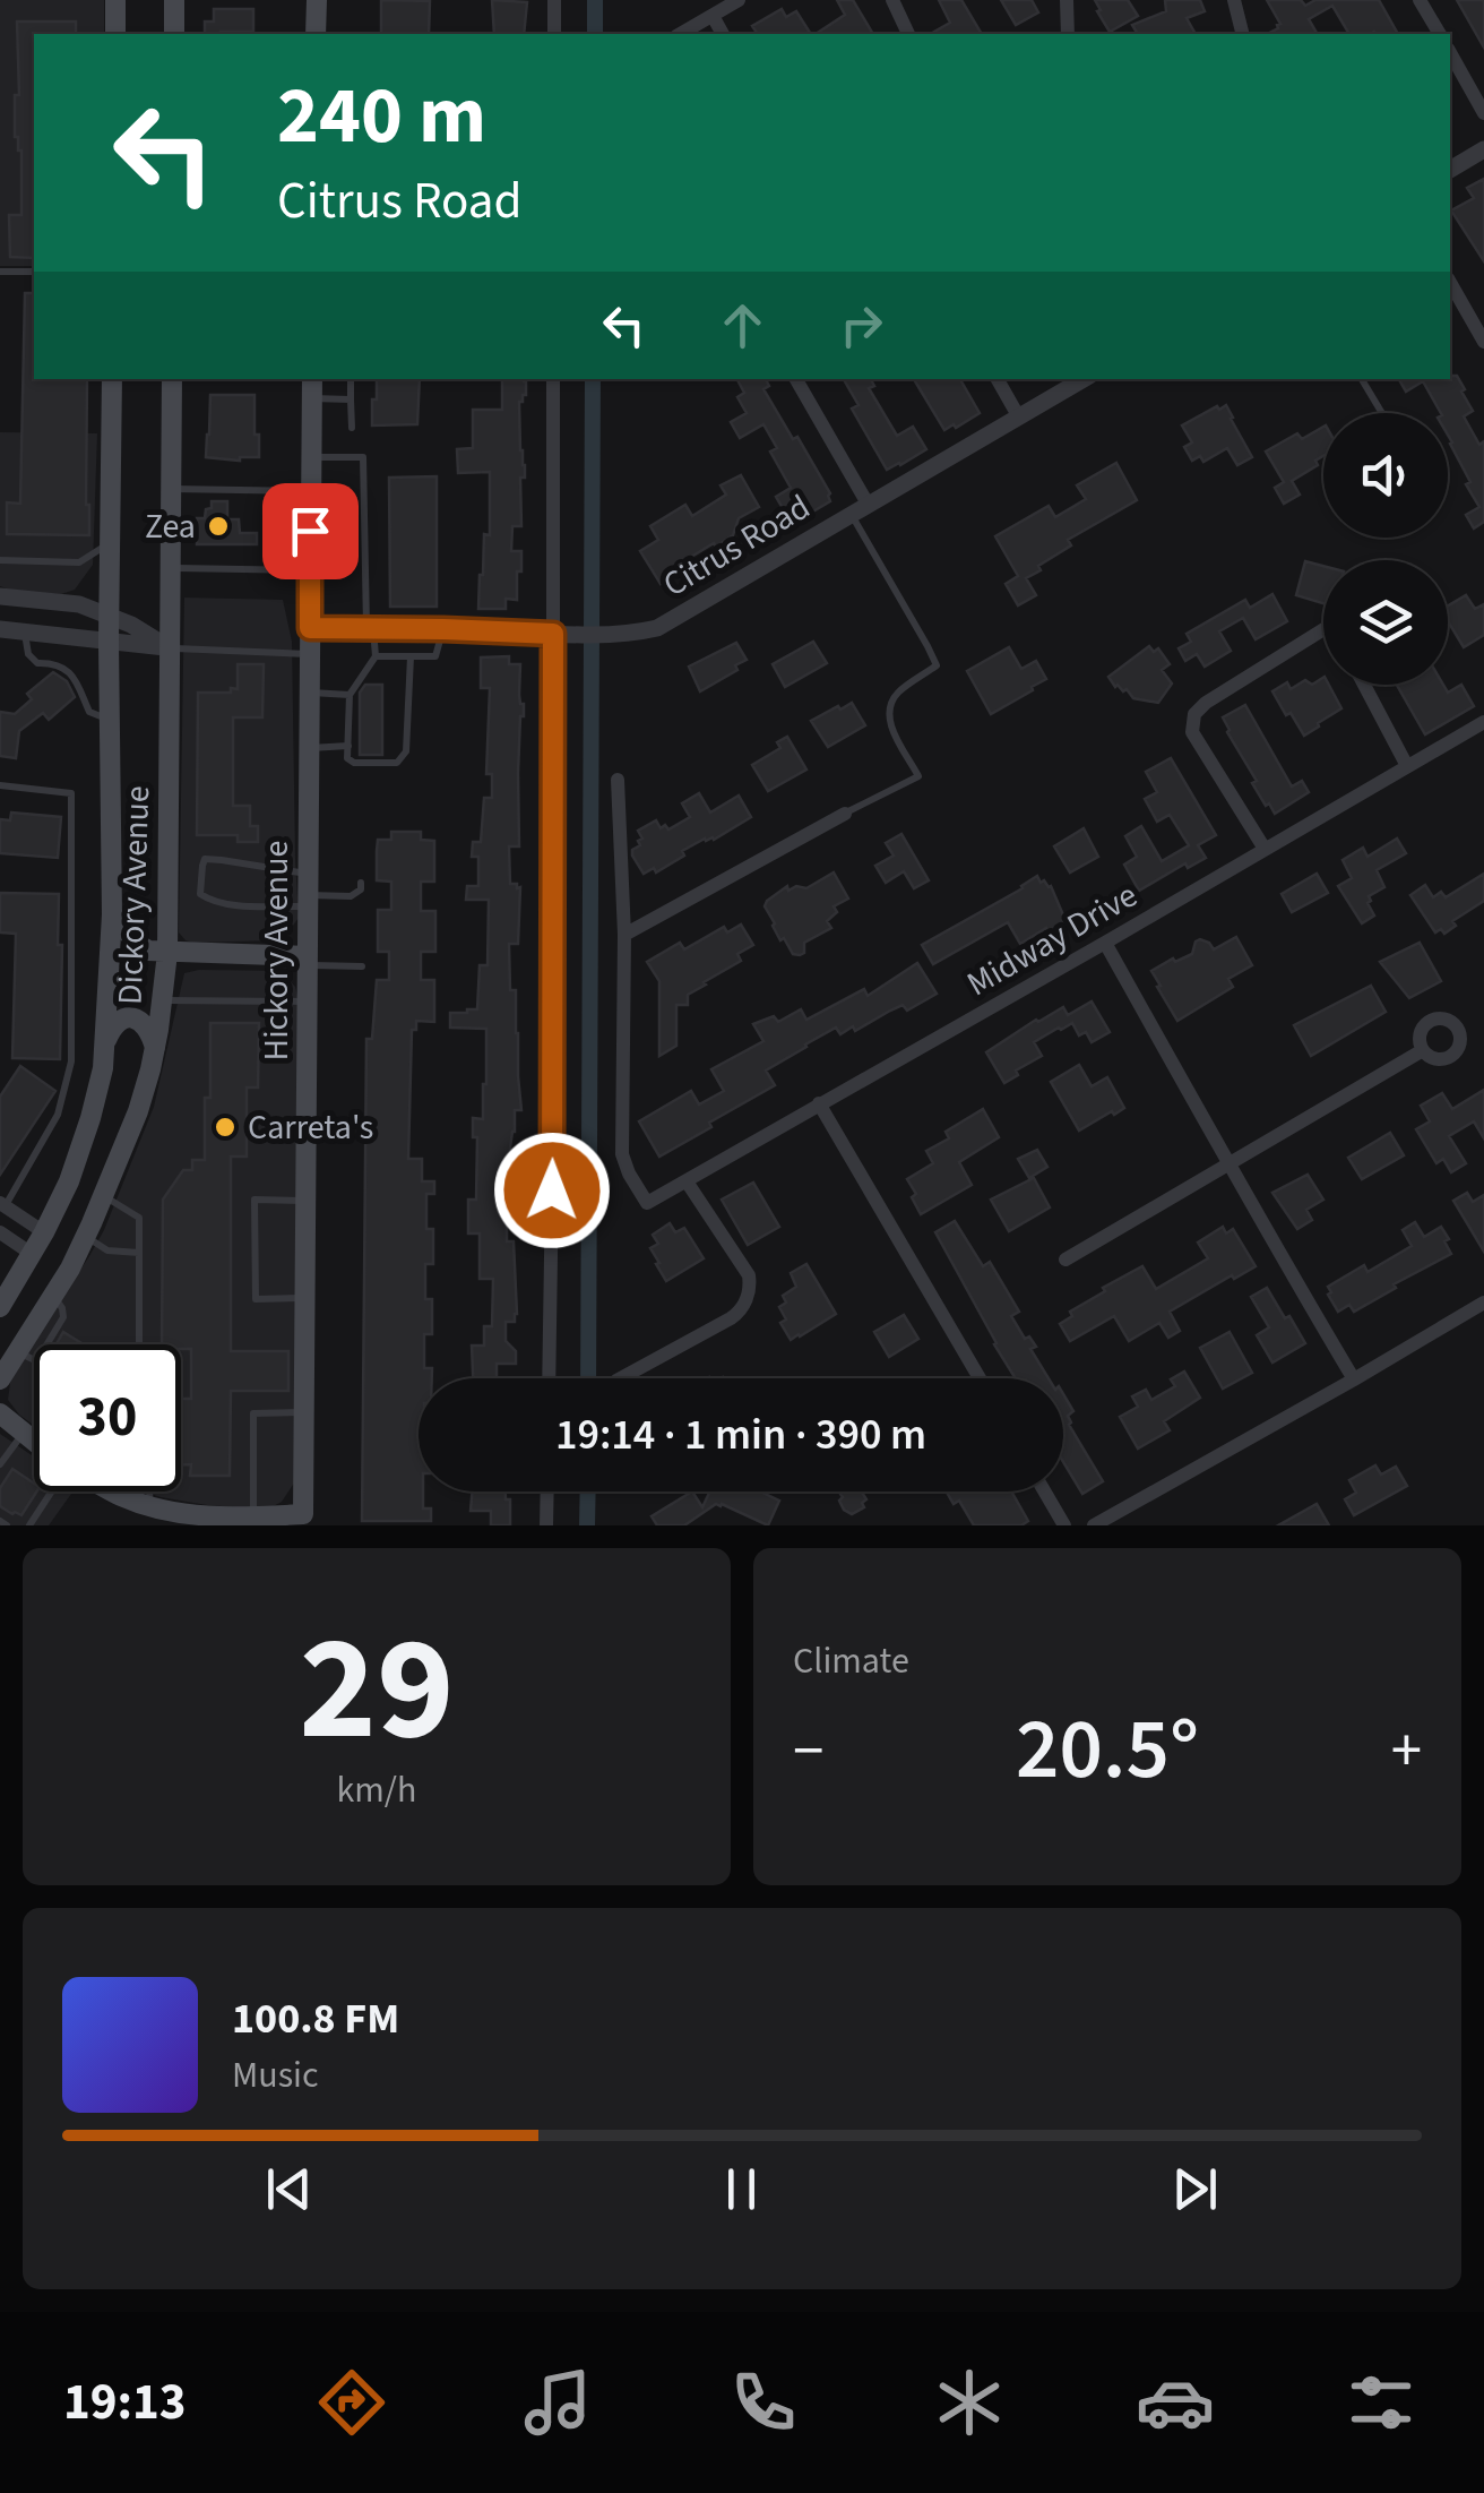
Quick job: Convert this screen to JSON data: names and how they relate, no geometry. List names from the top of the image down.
{
  "streets": {
    "main road": ["Dickory Avenue", "Hickory Avenue"],
    "street": ["Citrus Road", "Midway Drive"]
  },
  "crossings": [
    ["Citrus Road", "Hickory Avenue"]
  ],
  "places": ["Zea", "Carreta's"],
  "page": {
    "turn": ["240 m", "Citrus Road"],
    "limit": "30",
    "trip": "19:14 · 1 min · 390 m",
    "tile": [
      ["29", "km/h"],
      "Climate"
    ],
    "heat": ["−", "20.5°", "+"],
    "song": ["100.8 FM", "Music"],
    "tabs": "19:13"
  }
}
